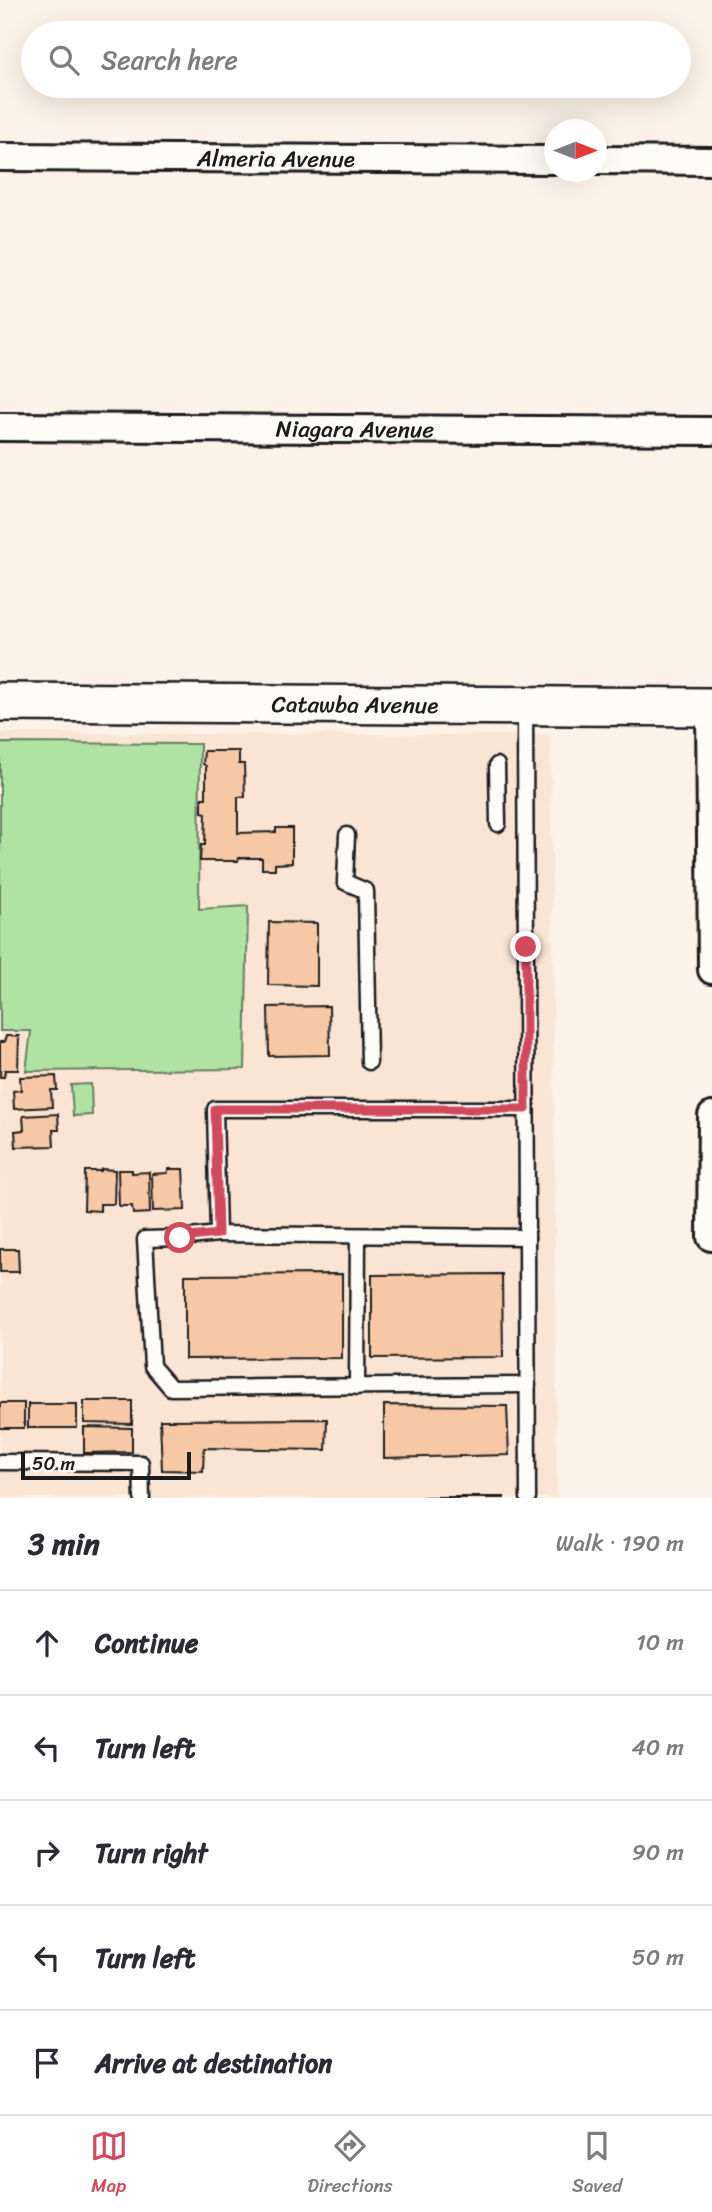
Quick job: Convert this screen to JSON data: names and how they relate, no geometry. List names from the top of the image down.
{
  "streets": {
    "street": ["Almeria Avenue", "Niagara Avenue", "Catawba Avenue"]
  },
  "scale_bar": "50 m",
  "north": "right",
  "page": {
    "search": "Search here",
    "scale": "50 m",
    "heading": ["3 min", "Walk · 190 m"],
    "list": [
      ["Continue", "10 m"],
      ["Turn left", "40 m"],
      ["Turn right", "90 m"],
      ["Turn left", "50 m"],
      "Arrive at destination"
    ],
    "nav": ["Map", "Directions", "Saved"]
  }
}
